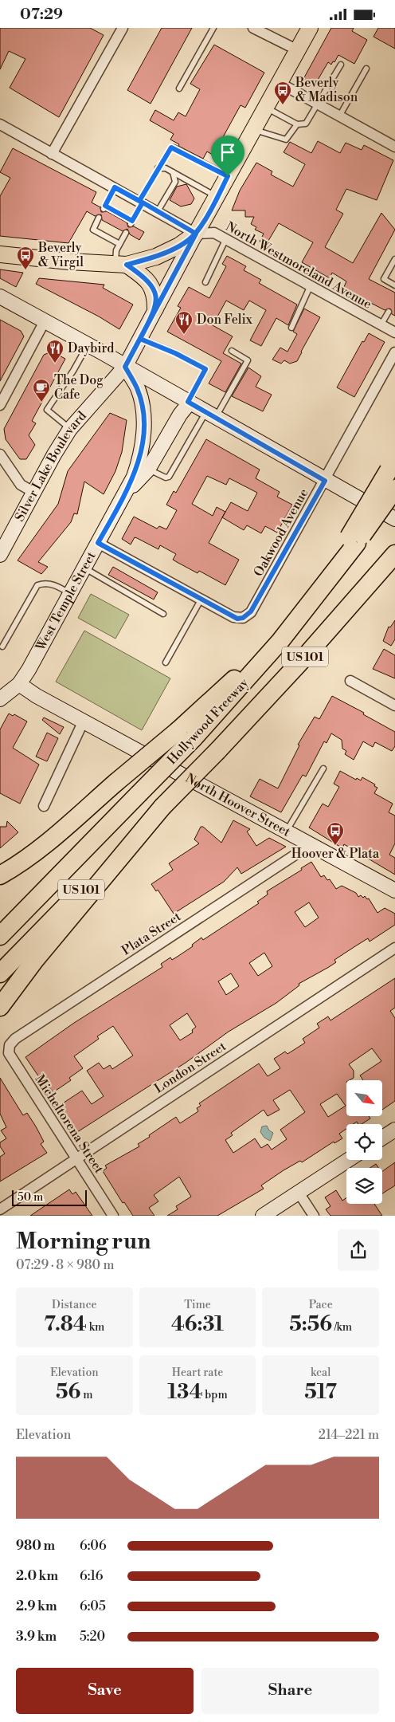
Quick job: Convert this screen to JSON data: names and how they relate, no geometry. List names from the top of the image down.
{
  "streets": {
    "highway": ["US 101", "Hollywood Freeway"],
    "main road": ["Silver Lake Boulevard", "West Temple Street", "North Hoover Street"],
    "street": [
      "North Westmoreland Avenue",
      "Oakwood Avenue",
      "Plata Street",
      "London Street",
      "Micheltorena Street"
    ]
  },
  "crossings": [
    ["Silver Lake Boulevard", "West Temple Street"],
    ["West Temple Street", "North Hoover Street"],
    ["North Hoover Street", "Plata Street"],
    ["Plata Street", "Micheltorena Street"],
    ["London Street", "Micheltorena Street"]
  ],
  "places": {
    "bus stop": ["Beverly & Madison", "Beverly & Virgil", "Hoover & Plata"],
    "restaurant": ["Don Felix", "Daybird"],
    "cafe": ["The Dog Cafe"]
  },
  "scale_bar": "50 m",
  "north": "bottom right",
  "page": {
    "status": "07:29",
    "scale": "50 m",
    "heading": ["Morning run", "07:29 · 8 × 980 m"],
    "stats": [
      ["Distance", "7.84 km"],
      ["Time", "46:31"],
      ["Pace", "5:56 /km"],
      ["Elevation", "56 m"],
      ["Heart rate", "134 bpm"],
      ["kcal", "517"]
    ],
    "chart": ["Elevation", "214–221 m"],
    "list": [
      {
        "name": "980 m",
        "note": "6:06"
      },
      {
        "name": "2.0 km",
        "note": "6:16"
      },
      {
        "name": "2.9 km",
        "note": "6:05"
      },
      {
        "name": "3.9 km",
        "note": "5:20"
      }
    ],
    "buttons": ["Save", "Share"]
  }
}
